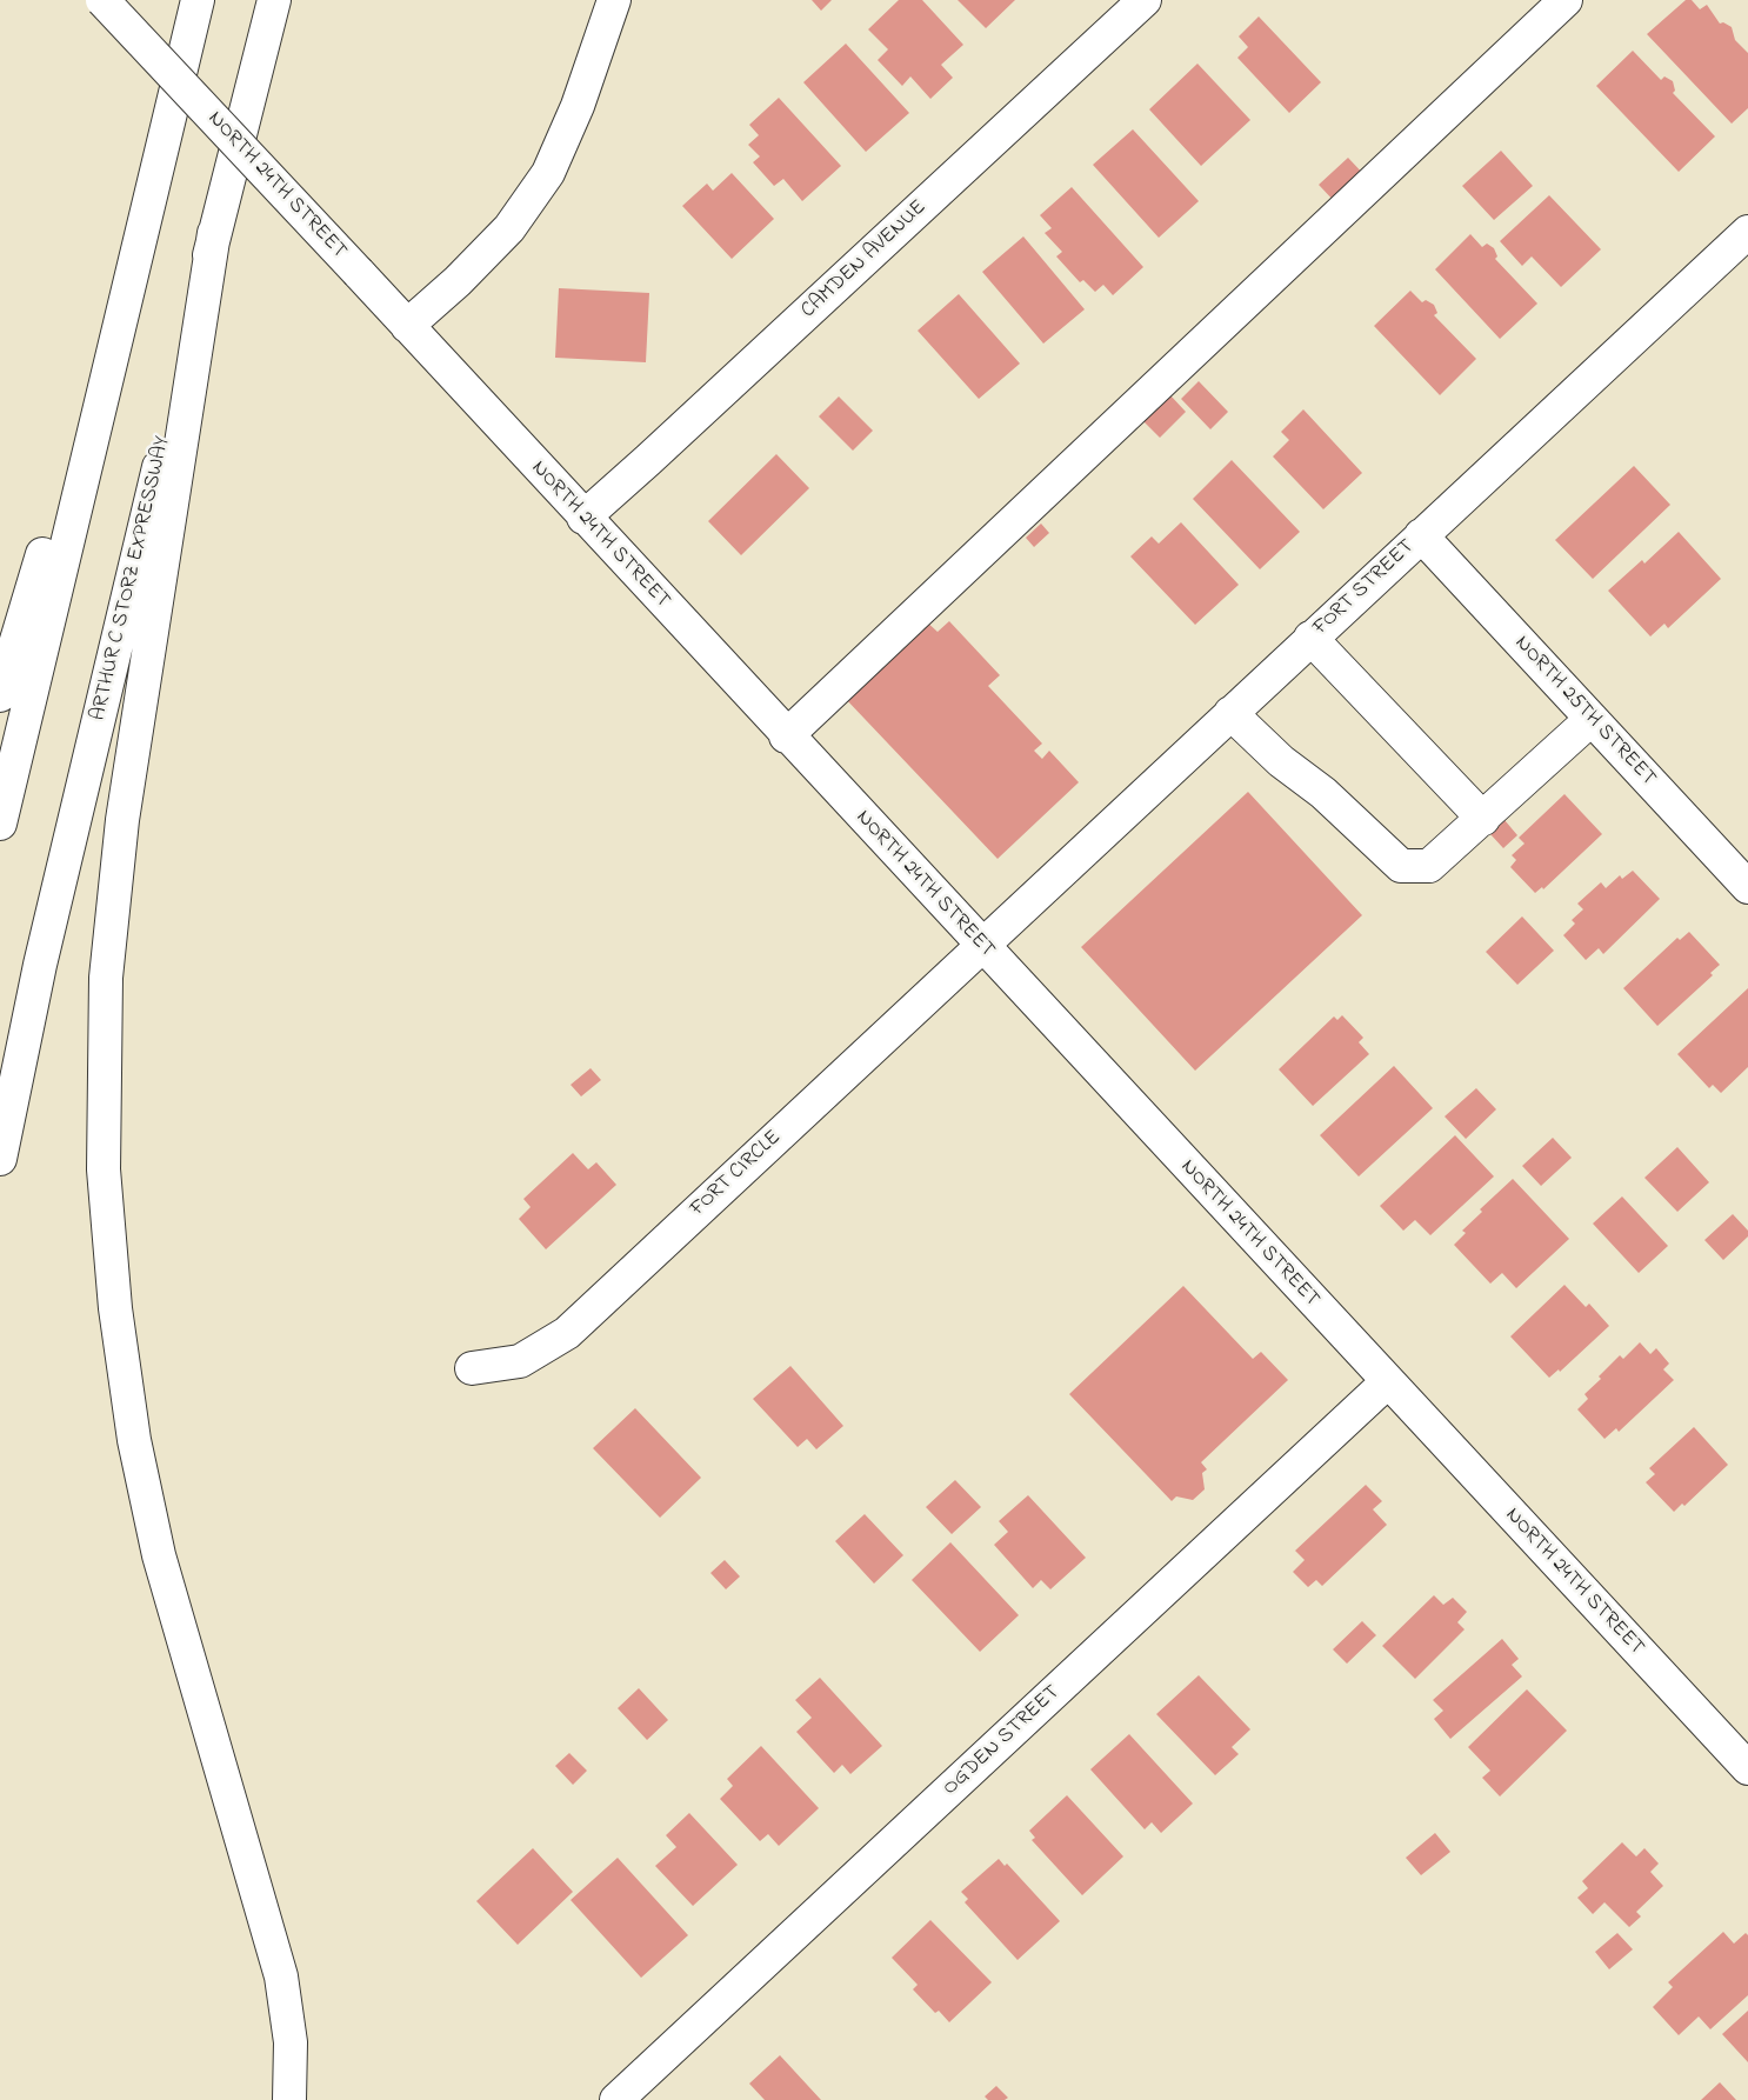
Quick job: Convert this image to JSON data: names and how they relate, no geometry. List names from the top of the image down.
{
  "streets": {
    "main road": [
      "NORTH 24TH STREET",
      "CAMDEN AVENUE",
      "ARTHUR C STORZ EXPRESSWAY",
      "FORT STREET",
      "NORTH 25TH STREET",
      "FORT CIRCLE",
      "OGDEN STREET"
    ]
  },
  "crossings": [
    ["NORTH 24TH STREET", "CAMDEN AVENUE"],
    ["NORTH 24TH STREET", "FORT STREET"],
    ["NORTH 24TH STREET", "FORT CIRCLE"],
    ["NORTH 24TH STREET", "OGDEN STREET"],
    ["FORT STREET", "NORTH 25TH STREET"],
    ["FORT STREET", "FORT CIRCLE"]
  ]
}
